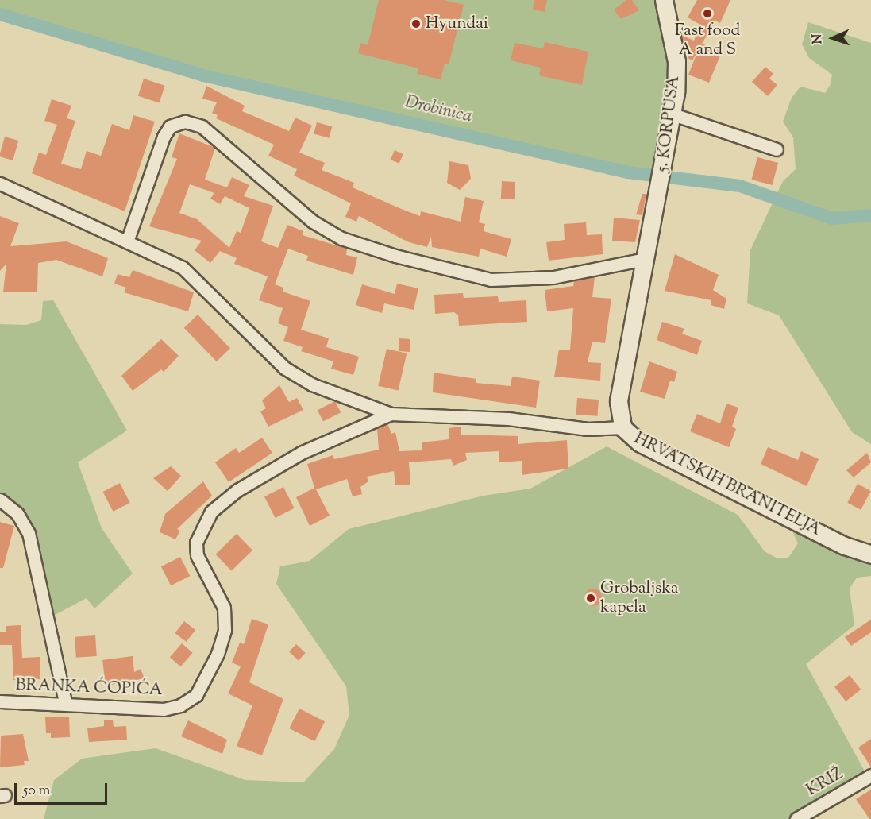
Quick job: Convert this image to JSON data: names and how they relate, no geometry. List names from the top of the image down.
{
  "streets": {
    "street": [
      "5. KORPUSA",
      "HRVATSKIH BRANITELJA",
      "BRANKA ĆOPIĆA",
      "KRIŽ"
    ]
  },
  "crossings": [
    ["5. KORPUSA", "HRVATSKIH BRANITELJA"]
  ],
  "water": ["Drobinica"],
  "places": ["Fast food A and S", "Hyundai", "Grobaljska kapela"],
  "scale_bar": "50 m",
  "north": "left"
}
